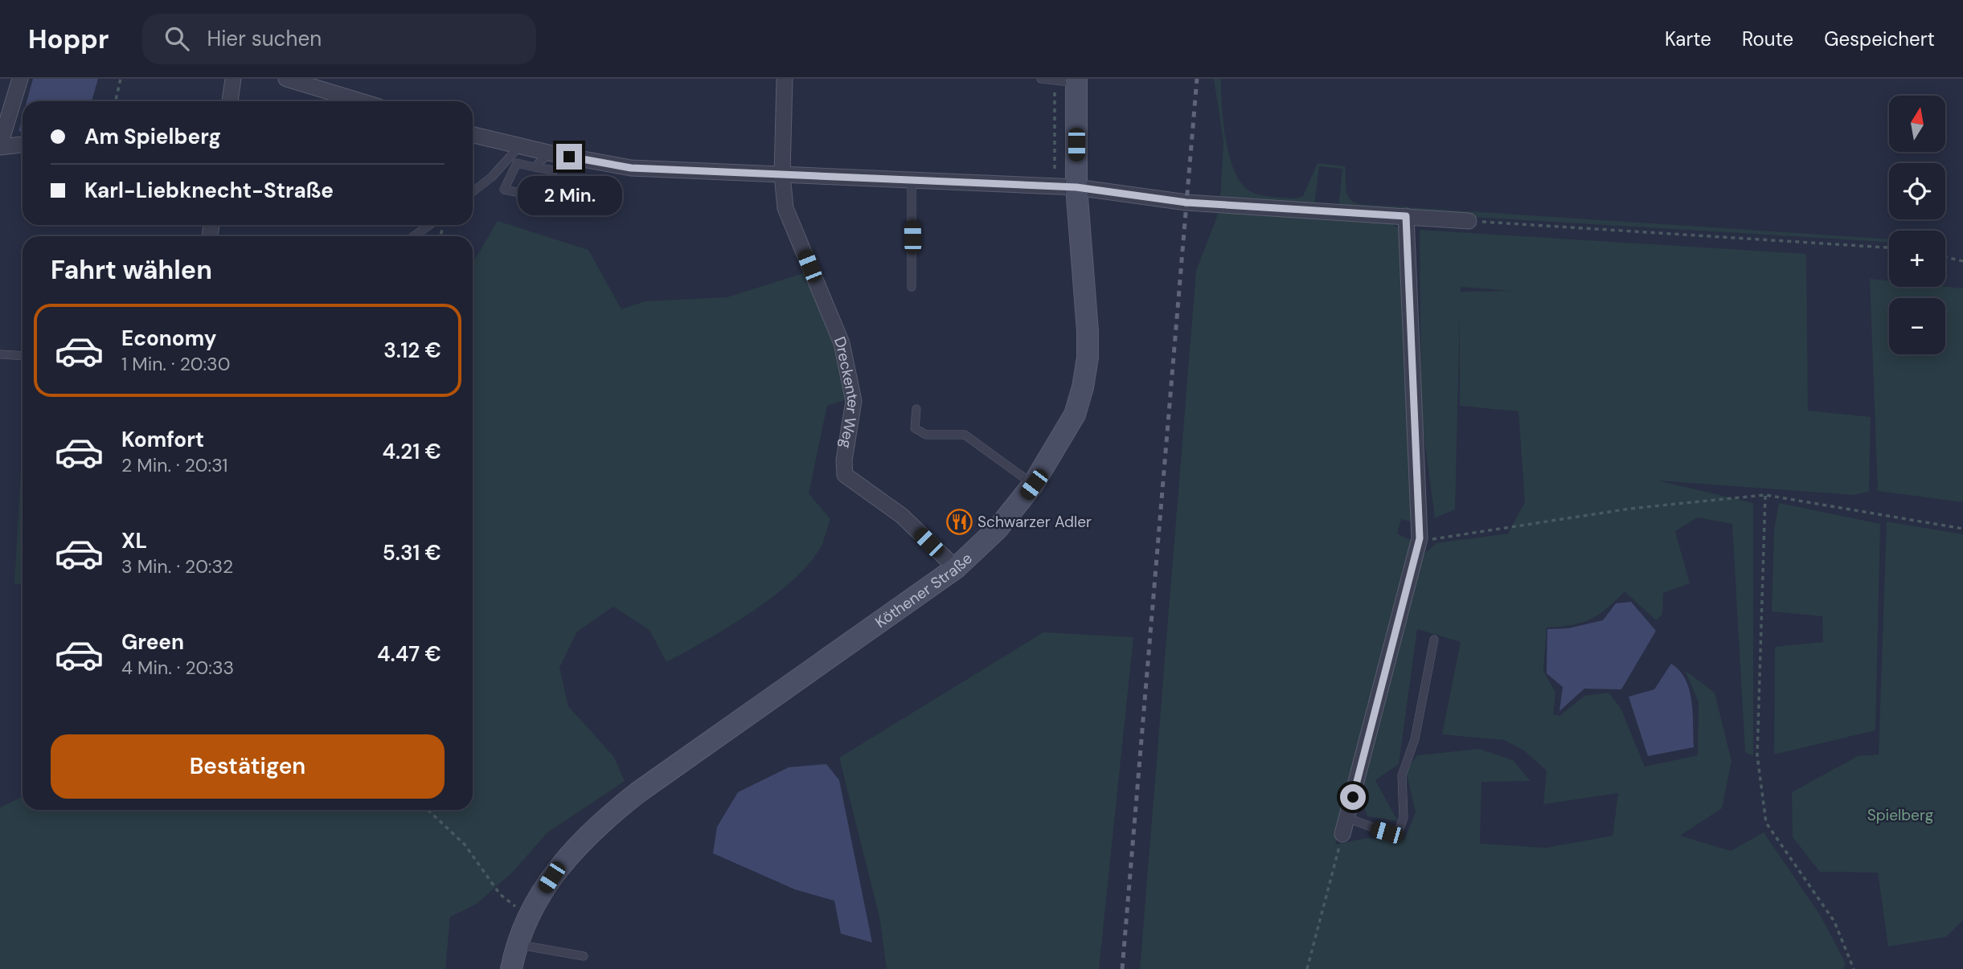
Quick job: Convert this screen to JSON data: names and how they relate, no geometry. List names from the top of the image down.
{
  "streets": {
    "main road": ["Köthener Straße"],
    "street": ["Dreckenter Weg"]
  },
  "crossings": [
    ["Dreckenter Weg", "Köthener Straße"]
  ],
  "parks": ["Spielberg"],
  "places": {
    "restaurant": ["Schwarzer Adler"]
  },
  "north": "top",
  "page": {
    "header": "Hoppr",
    "search": "Hier suchen",
    "nav": ["Karte", "Route", "Gespeichert"],
    "map_buttons": ["+", "−"],
    "banner": ["Am Spielberg", "Karl-Liebknecht-Straße"],
    "bubble": "2 Min.",
    "heading": "Fahrt wählen",
    "list": [
      {
        "name": "Economy",
        "note": "1 Min. · 20:30",
        "value": "3.12 €"
      },
      {
        "name": "Komfort",
        "note": "2 Min. · 20:31",
        "value": "4.21 €"
      },
      {
        "name": "XL",
        "note": "3 Min. · 20:32",
        "value": "5.31 €"
      },
      {
        "name": "Green",
        "note": "4 Min. · 20:33",
        "value": "4.47 €"
      }
    ],
    "buttons": "Bestätigen"
  }
}
